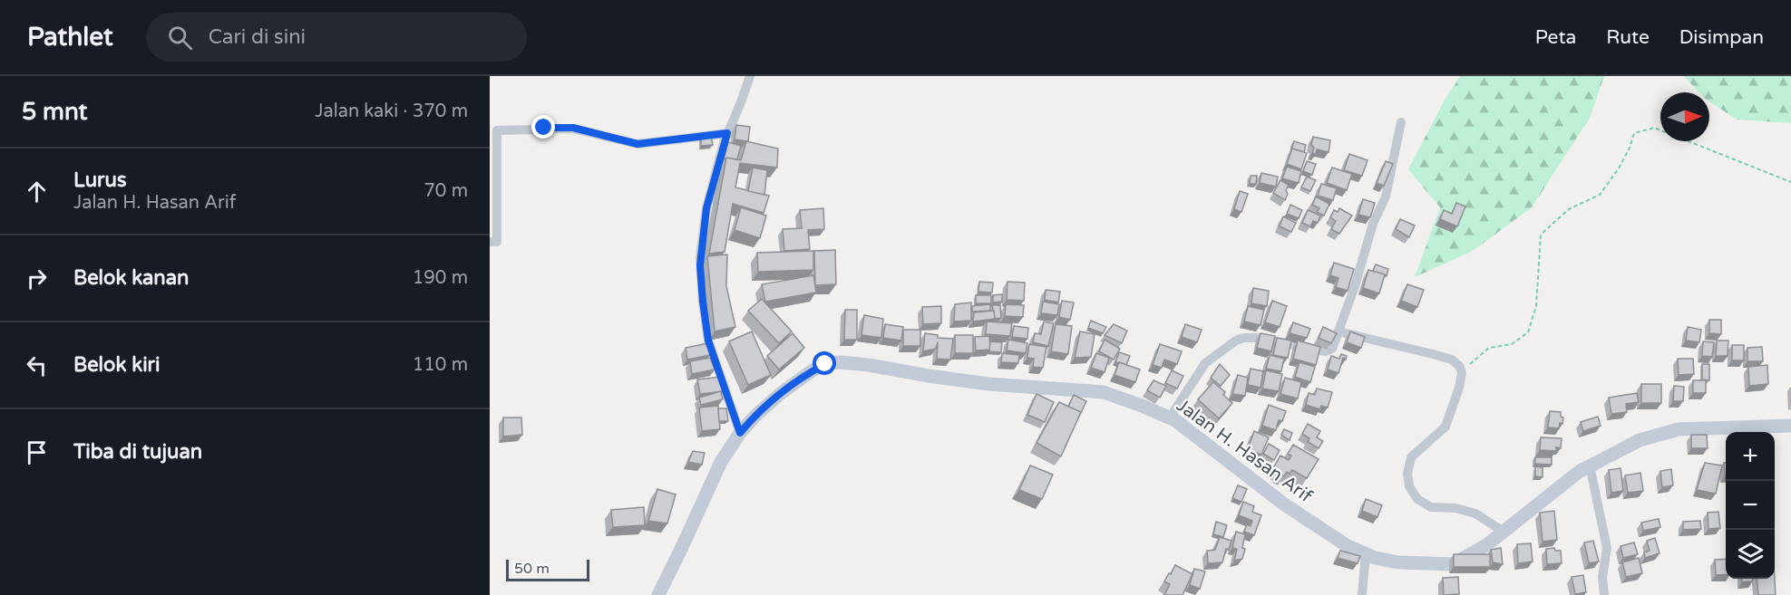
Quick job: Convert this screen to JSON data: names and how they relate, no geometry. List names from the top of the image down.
{
  "streets": {
    "main road": ["Jalan H. Hasan Arif"]
  },
  "scale_bar": "50 m",
  "north": "right",
  "page": {
    "header": "Pathlet",
    "search": "Cari di sini",
    "nav": ["Peta", "Rute", "Disimpan"],
    "heading": ["5 mnt", "Jalan kaki · 370 m"],
    "list": [
      ["Lurus", "Jalan H. Hasan Arif", "70 m"],
      ["Belok kanan", "190 m"],
      ["Belok kiri", "110 m"],
      "Tiba di tujuan"
    ],
    "map_buttons": ["+", "−"],
    "scale": "50 m"
  }
}
